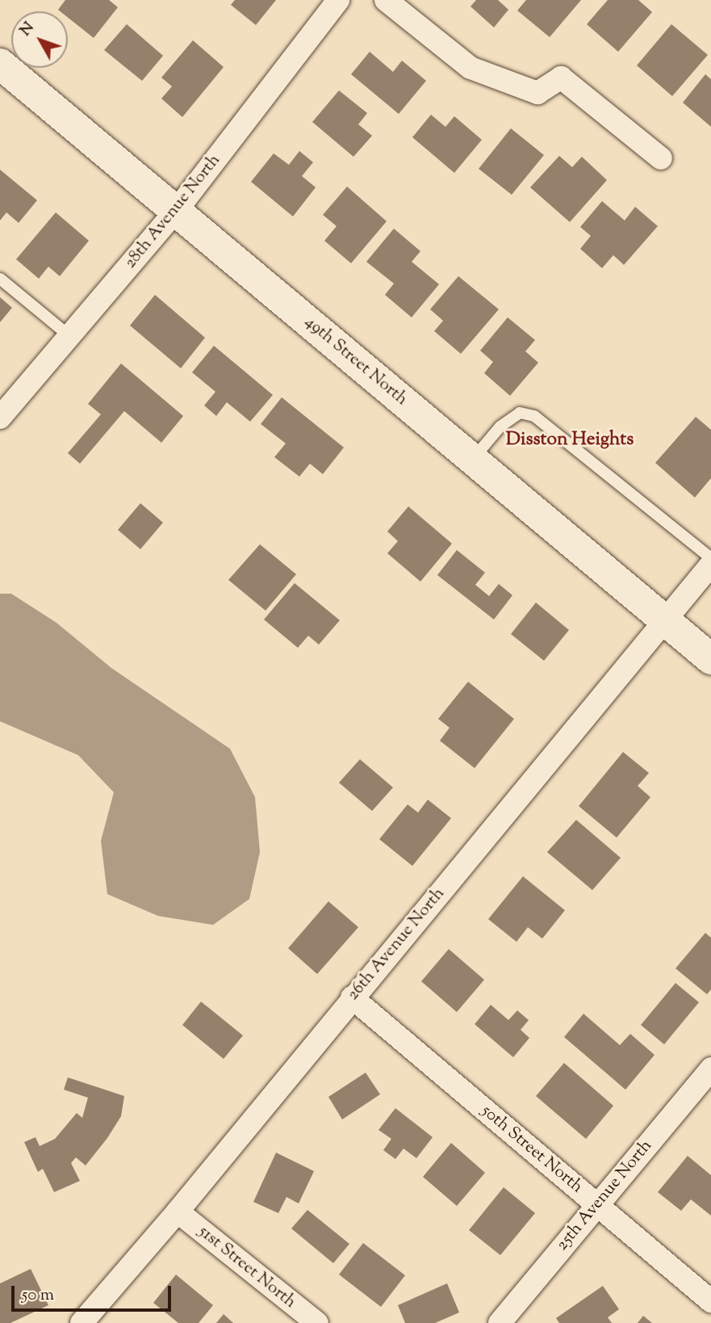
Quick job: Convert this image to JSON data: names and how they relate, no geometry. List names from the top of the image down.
{
  "streets": {
    "main road": ["49th Street North"],
    "street": [
      "28th Avenue North",
      "26th Avenue North",
      "50th Street North",
      "25th Avenue North",
      "51st Street North"
    ]
  },
  "crossings": [
    ["28th Avenue North", "49th Street North"],
    ["49th Street North", "26th Avenue North"],
    ["26th Avenue North", "50th Street North"],
    ["26th Avenue North", "51st Street North"],
    ["50th Street North", "25th Avenue North"]
  ],
  "districts": ["Disston Heights"],
  "scale_bar": "50 m",
  "north": "top left"
}
